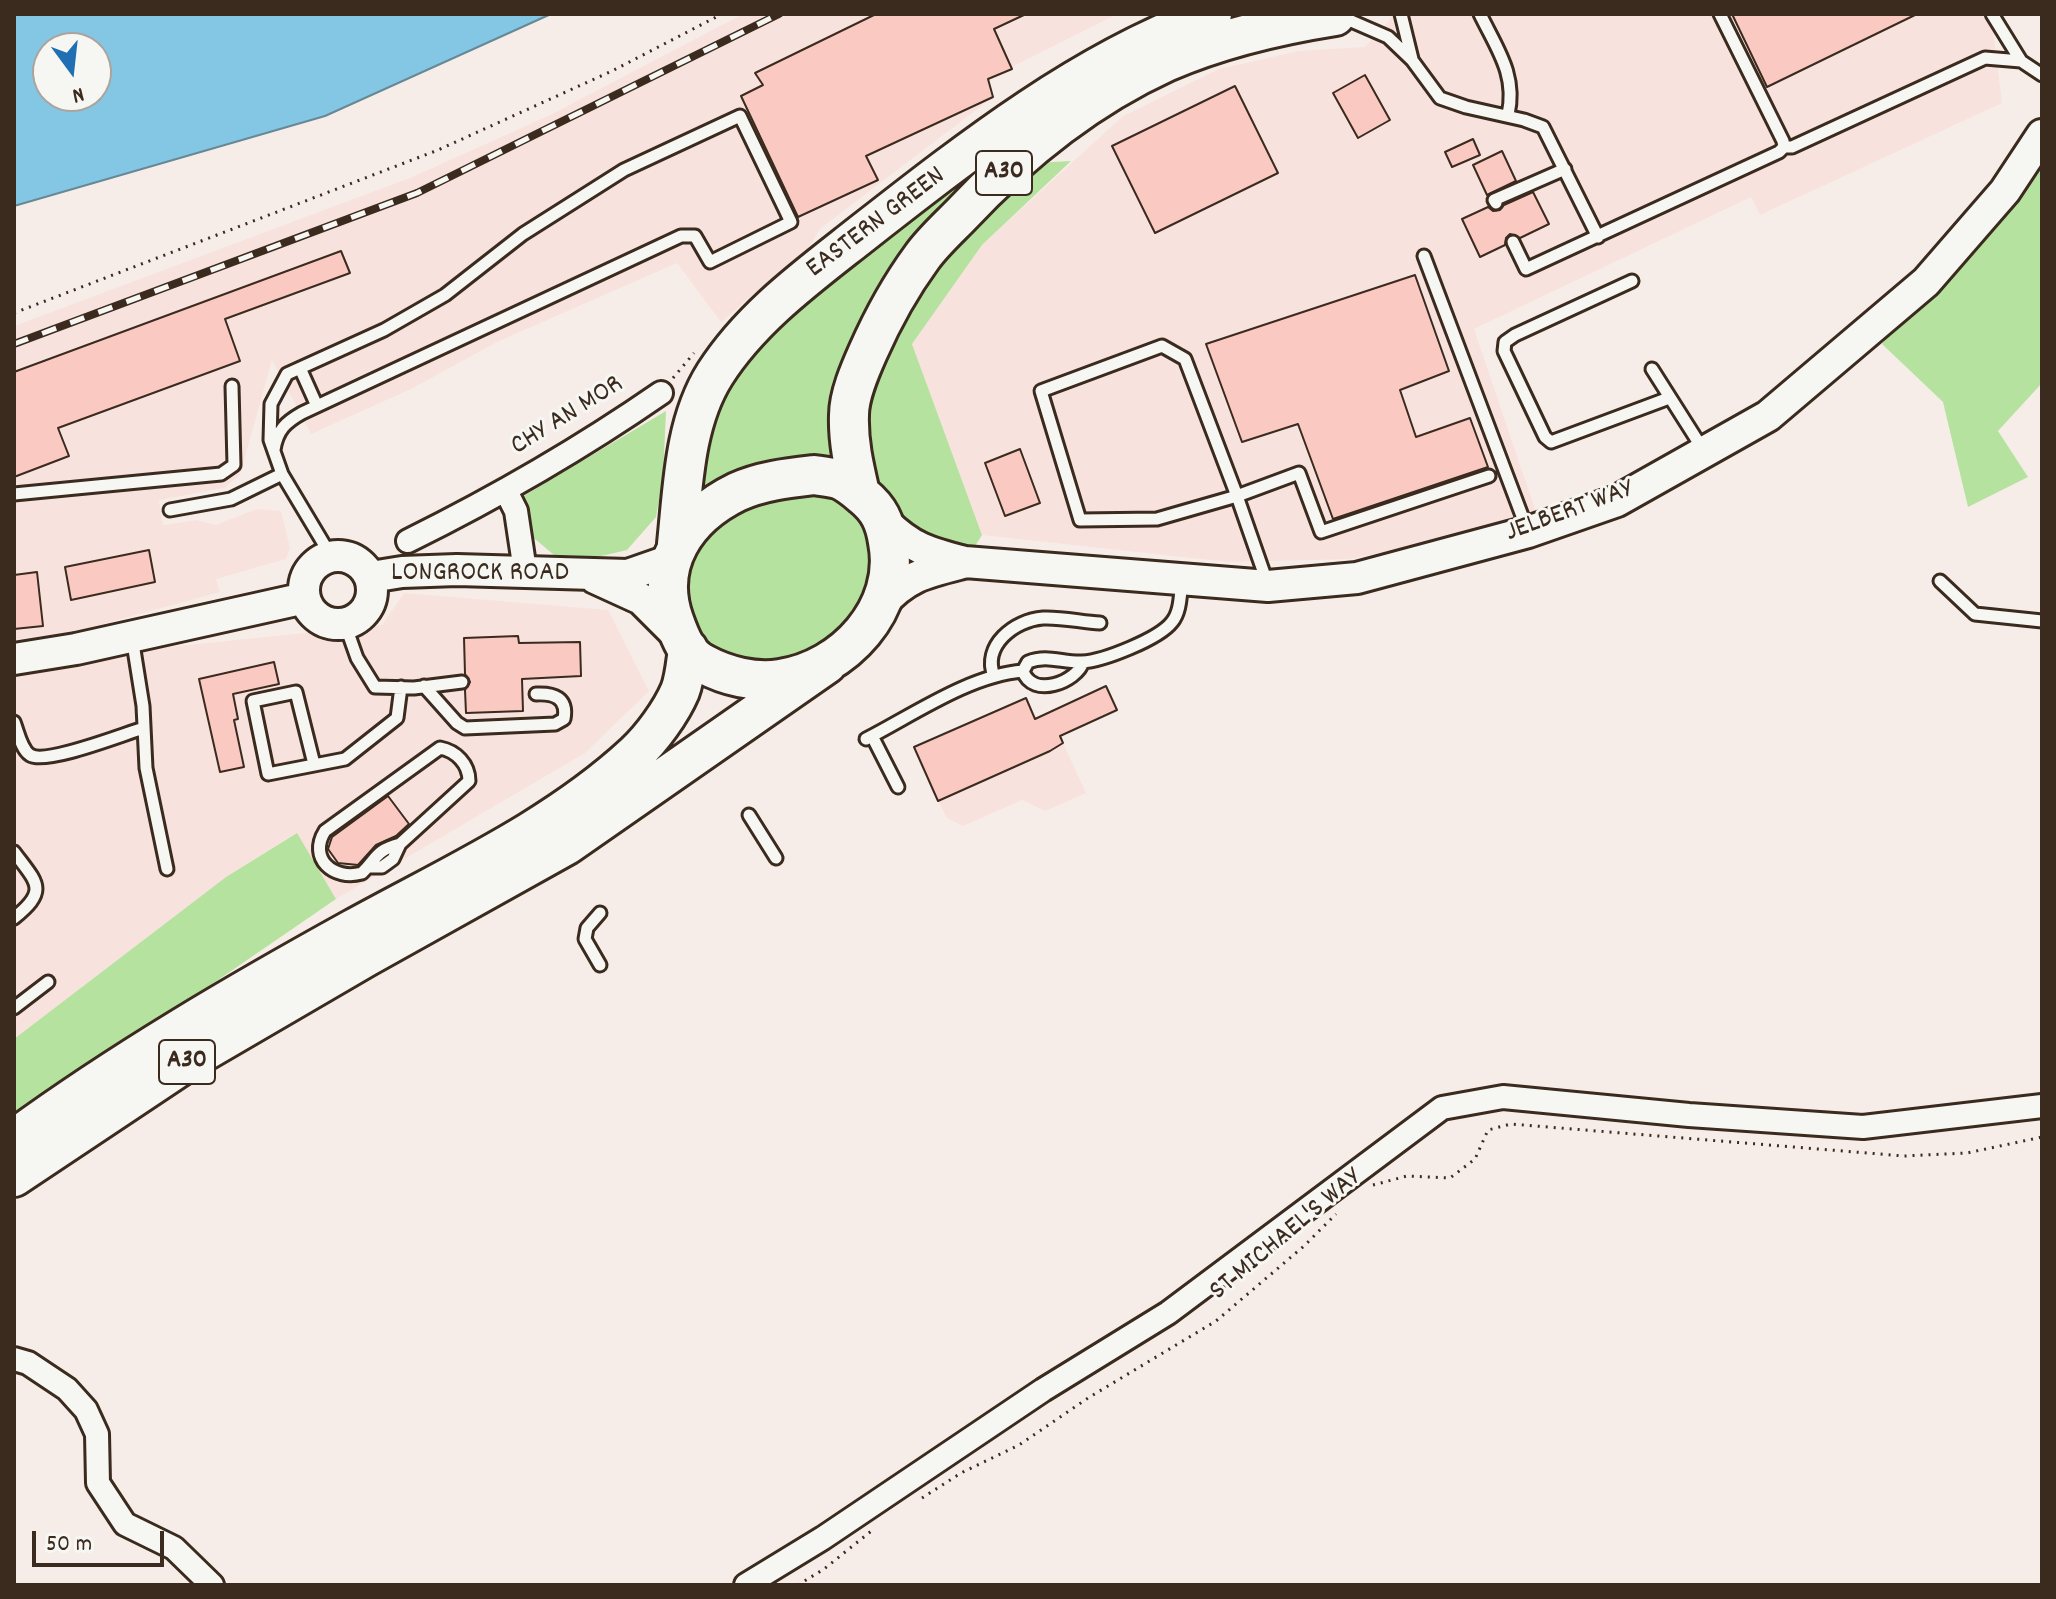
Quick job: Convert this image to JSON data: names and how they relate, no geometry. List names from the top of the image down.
{
  "streets": {
    "highway": ["A30", "EASTERN GREEN"],
    "street": ["CHY AN MOR", "JELBERT WAY", "LONGROCK ROAD"],
    "path": ["ST MICHAEL'S WAY"]
  },
  "crossings": [
    ["A30", "EASTERN GREEN"],
    ["A30", "JELBERT WAY"],
    ["A30", "LONGROCK ROAD"],
    ["EASTERN GREEN", "JELBERT WAY"],
    ["EASTERN GREEN", "LONGROCK ROAD"],
    ["CHY AN MOR", "LONGROCK ROAD"],
    ["JELBERT WAY", "LONGROCK ROAD"]
  ],
  "scale_bar": "50 m",
  "north": "bottom"
}
